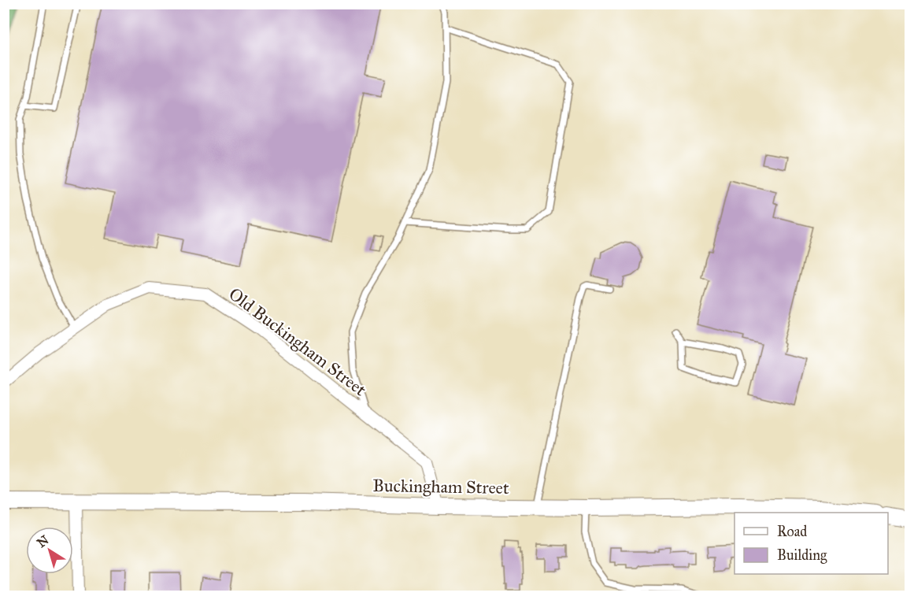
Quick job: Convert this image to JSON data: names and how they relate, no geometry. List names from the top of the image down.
{
  "streets": {
    "main road": ["Buckingham Street"],
    "street": ["Old Buckingham Street"]
  },
  "crossings": [
    ["Old Buckingham Street", "Buckingham Street"]
  ],
  "legend": ["Road", "Building"],
  "north": "top left"
}
